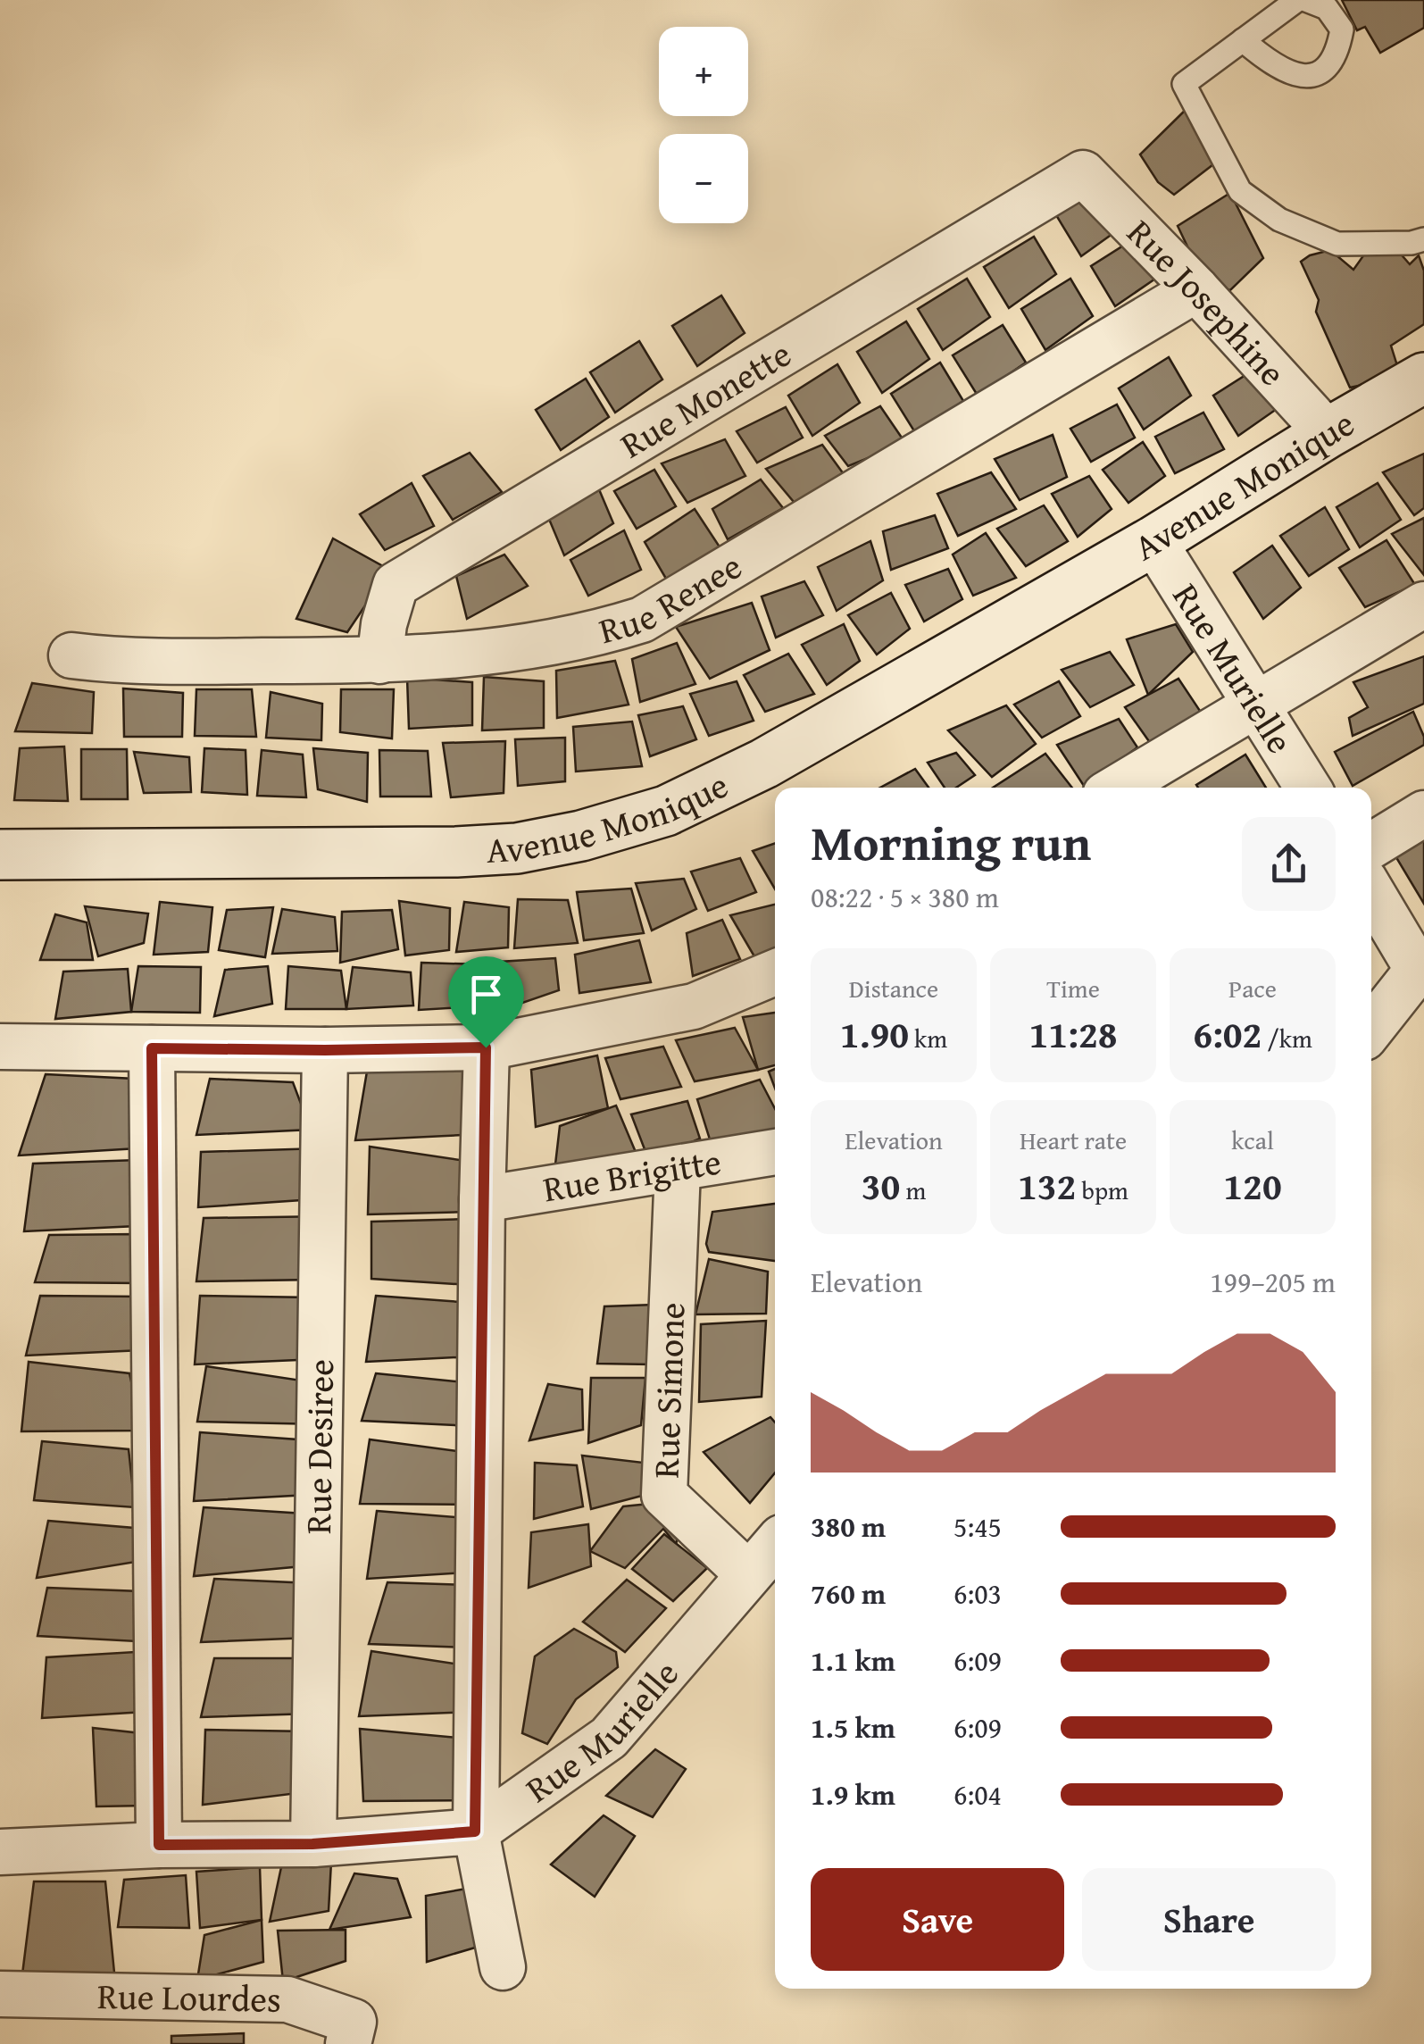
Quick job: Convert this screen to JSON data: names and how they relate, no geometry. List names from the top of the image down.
{
  "streets": {
    "street": [
      "Rue Josephine",
      "Rue Monette",
      "Avenue Monique",
      "Rue Renee",
      "Rue Murielle",
      "Rue Brigitte",
      "Rue Simone",
      "Rue Desiree",
      "Rue Lourdes"
    ]
  },
  "crossings": [
    ["Rue Josephine", "Rue Monette"],
    ["Rue Josephine", "Avenue Monique"],
    ["Rue Josephine", "Rue Renee"],
    ["Rue Monette", "Rue Renee"],
    ["Avenue Monique", "Rue Murielle"],
    ["Rue Murielle", "Rue Simone"],
    ["Rue Brigitte", "Rue Simone"]
  ],
  "page": {
    "map_buttons": ["+", "−"],
    "heading": ["Morning run", "08:22 · 5 × 380 m"],
    "stats": [
      ["Distance", "1.90 km"],
      ["Time", "11:28"],
      ["Pace", "6:02 /km"],
      ["Elevation", "30 m"],
      ["Heart rate", "132 bpm"],
      ["kcal", "120"]
    ],
    "chart": ["Elevation", "199–205 m"],
    "list": [
      {
        "name": "380 m",
        "note": "5:45"
      },
      {
        "name": "760 m",
        "note": "6:03"
      },
      {
        "name": "1.1 km",
        "note": "6:09"
      },
      {
        "name": "1.5 km",
        "note": "6:09"
      },
      {
        "name": "1.9 km",
        "note": "6:04"
      }
    ],
    "buttons": ["Save", "Share"]
  }
}
